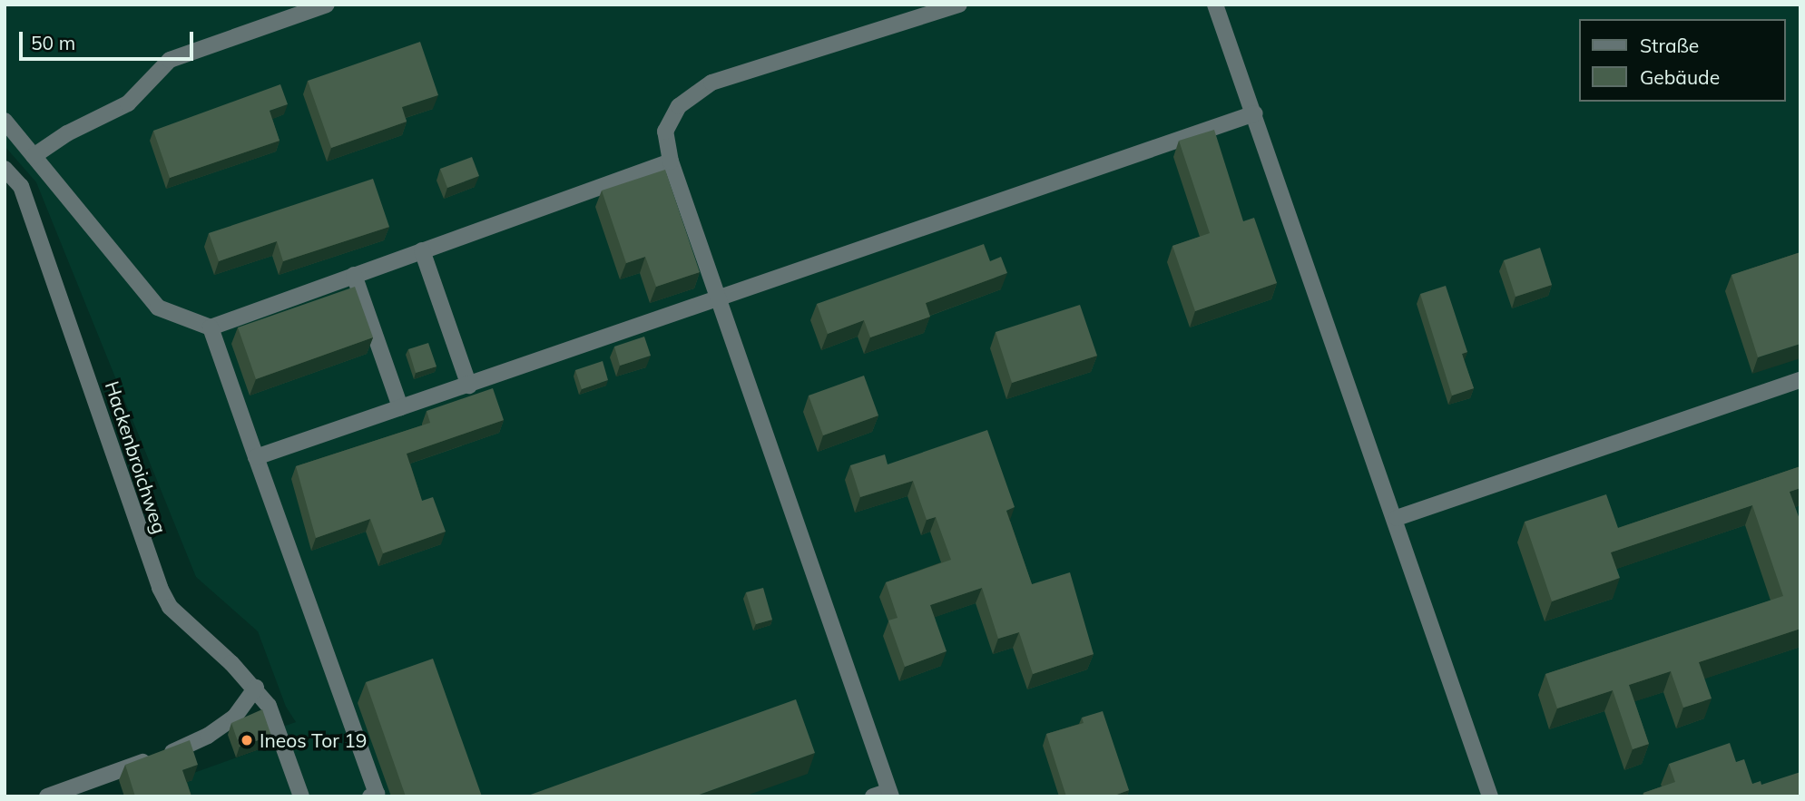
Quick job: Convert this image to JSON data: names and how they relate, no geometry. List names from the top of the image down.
{
  "streets": {
    "lane": ["Hackenbroichweg"]
  },
  "places": ["Ineos Tor 19"],
  "legend": ["Straße", "Gebäude"],
  "scale_bar": "50 m"
}
